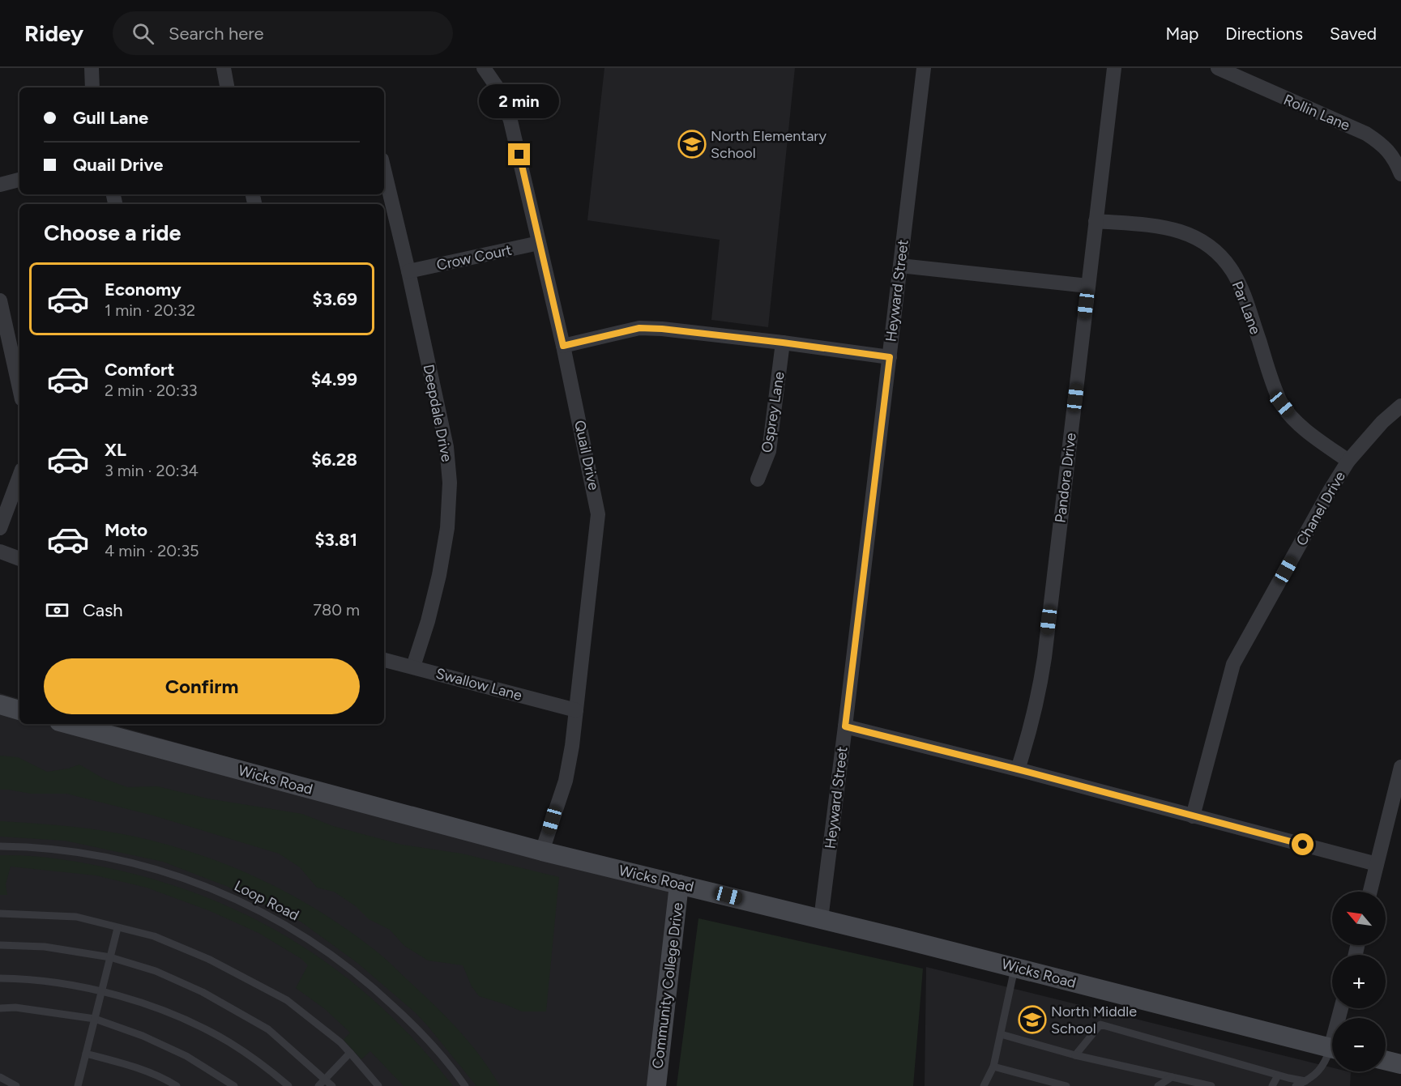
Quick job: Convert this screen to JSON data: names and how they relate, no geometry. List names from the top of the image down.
{
  "streets": {
    "main road": ["Wicks Road", "Community College Drive"],
    "street": [
      "Rollin Lane",
      "Crow Court",
      "Heyward Street",
      "Par Lane",
      "Osprey Lane",
      "Deepdale Drive",
      "Quail Drive",
      "Pandora Drive",
      "Chanel Drive",
      "Swallow Lane"
    ],
    "lane": ["Loop Road"]
  },
  "crossings": [
    ["Crow Court", "Deepdale Drive"],
    ["Crow Court", "Quail Drive"],
    ["Heyward Street", "Wicks Road"],
    ["Par Lane", "Pandora Drive"],
    ["Par Lane", "Chanel Drive"],
    ["Deepdale Drive", "Swallow Lane"],
    ["Quail Drive", "Swallow Lane"],
    ["Quail Drive", "Wicks Road"],
    ["Wicks Road", "Community College Drive"]
  ],
  "places": {
    "school or university": ["North Elementary School", "North Middle School"]
  },
  "north": "top left",
  "page": {
    "header": "Ridey",
    "search": "Search here",
    "nav": ["Map", "Directions", "Saved"],
    "bubble": "2 min",
    "banner": ["Gull Lane", "Quail Drive"],
    "heading": "Choose a ride",
    "list": [
      {
        "name": "Economy",
        "note": "1 min · 20:32",
        "value": "$3.69"
      },
      {
        "name": "Comfort",
        "note": "2 min · 20:33",
        "value": "$4.99"
      },
      {
        "name": "XL",
        "note": "3 min · 20:34",
        "value": "$6.28"
      },
      {
        "name": "Moto",
        "note": "4 min · 20:35",
        "value": "$3.81"
      }
    ],
    "pay": ["Cash", "780 m"],
    "buttons": "Confirm",
    "map_buttons": ["+", "−"]
  }
}
